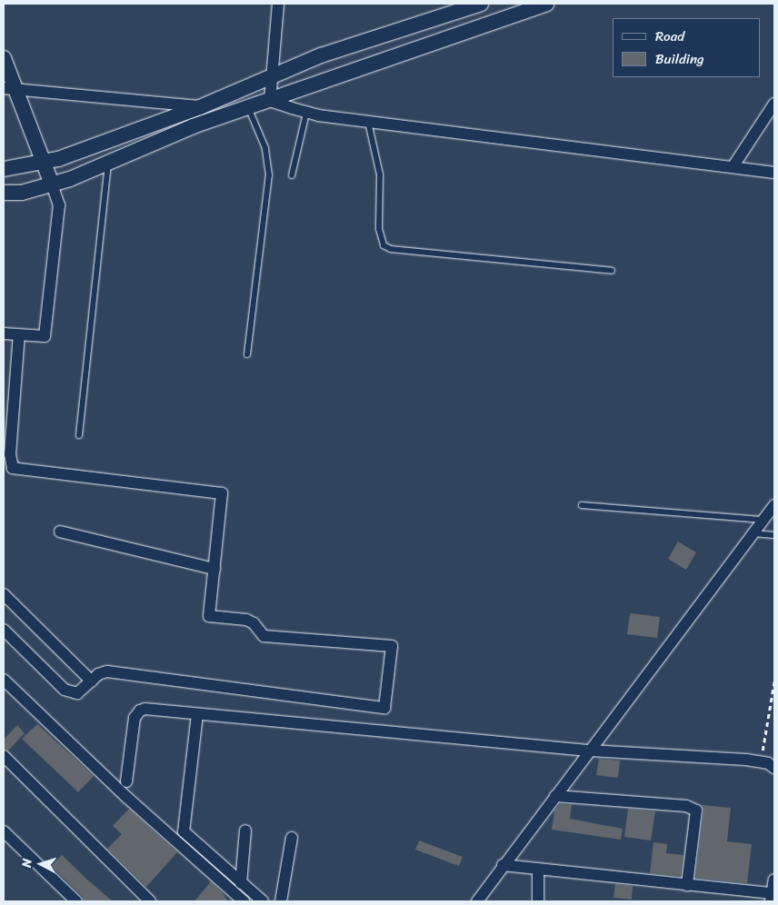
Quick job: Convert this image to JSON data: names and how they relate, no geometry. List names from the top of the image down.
{
  "legend": ["Road", "Building"],
  "north": "left"
}
